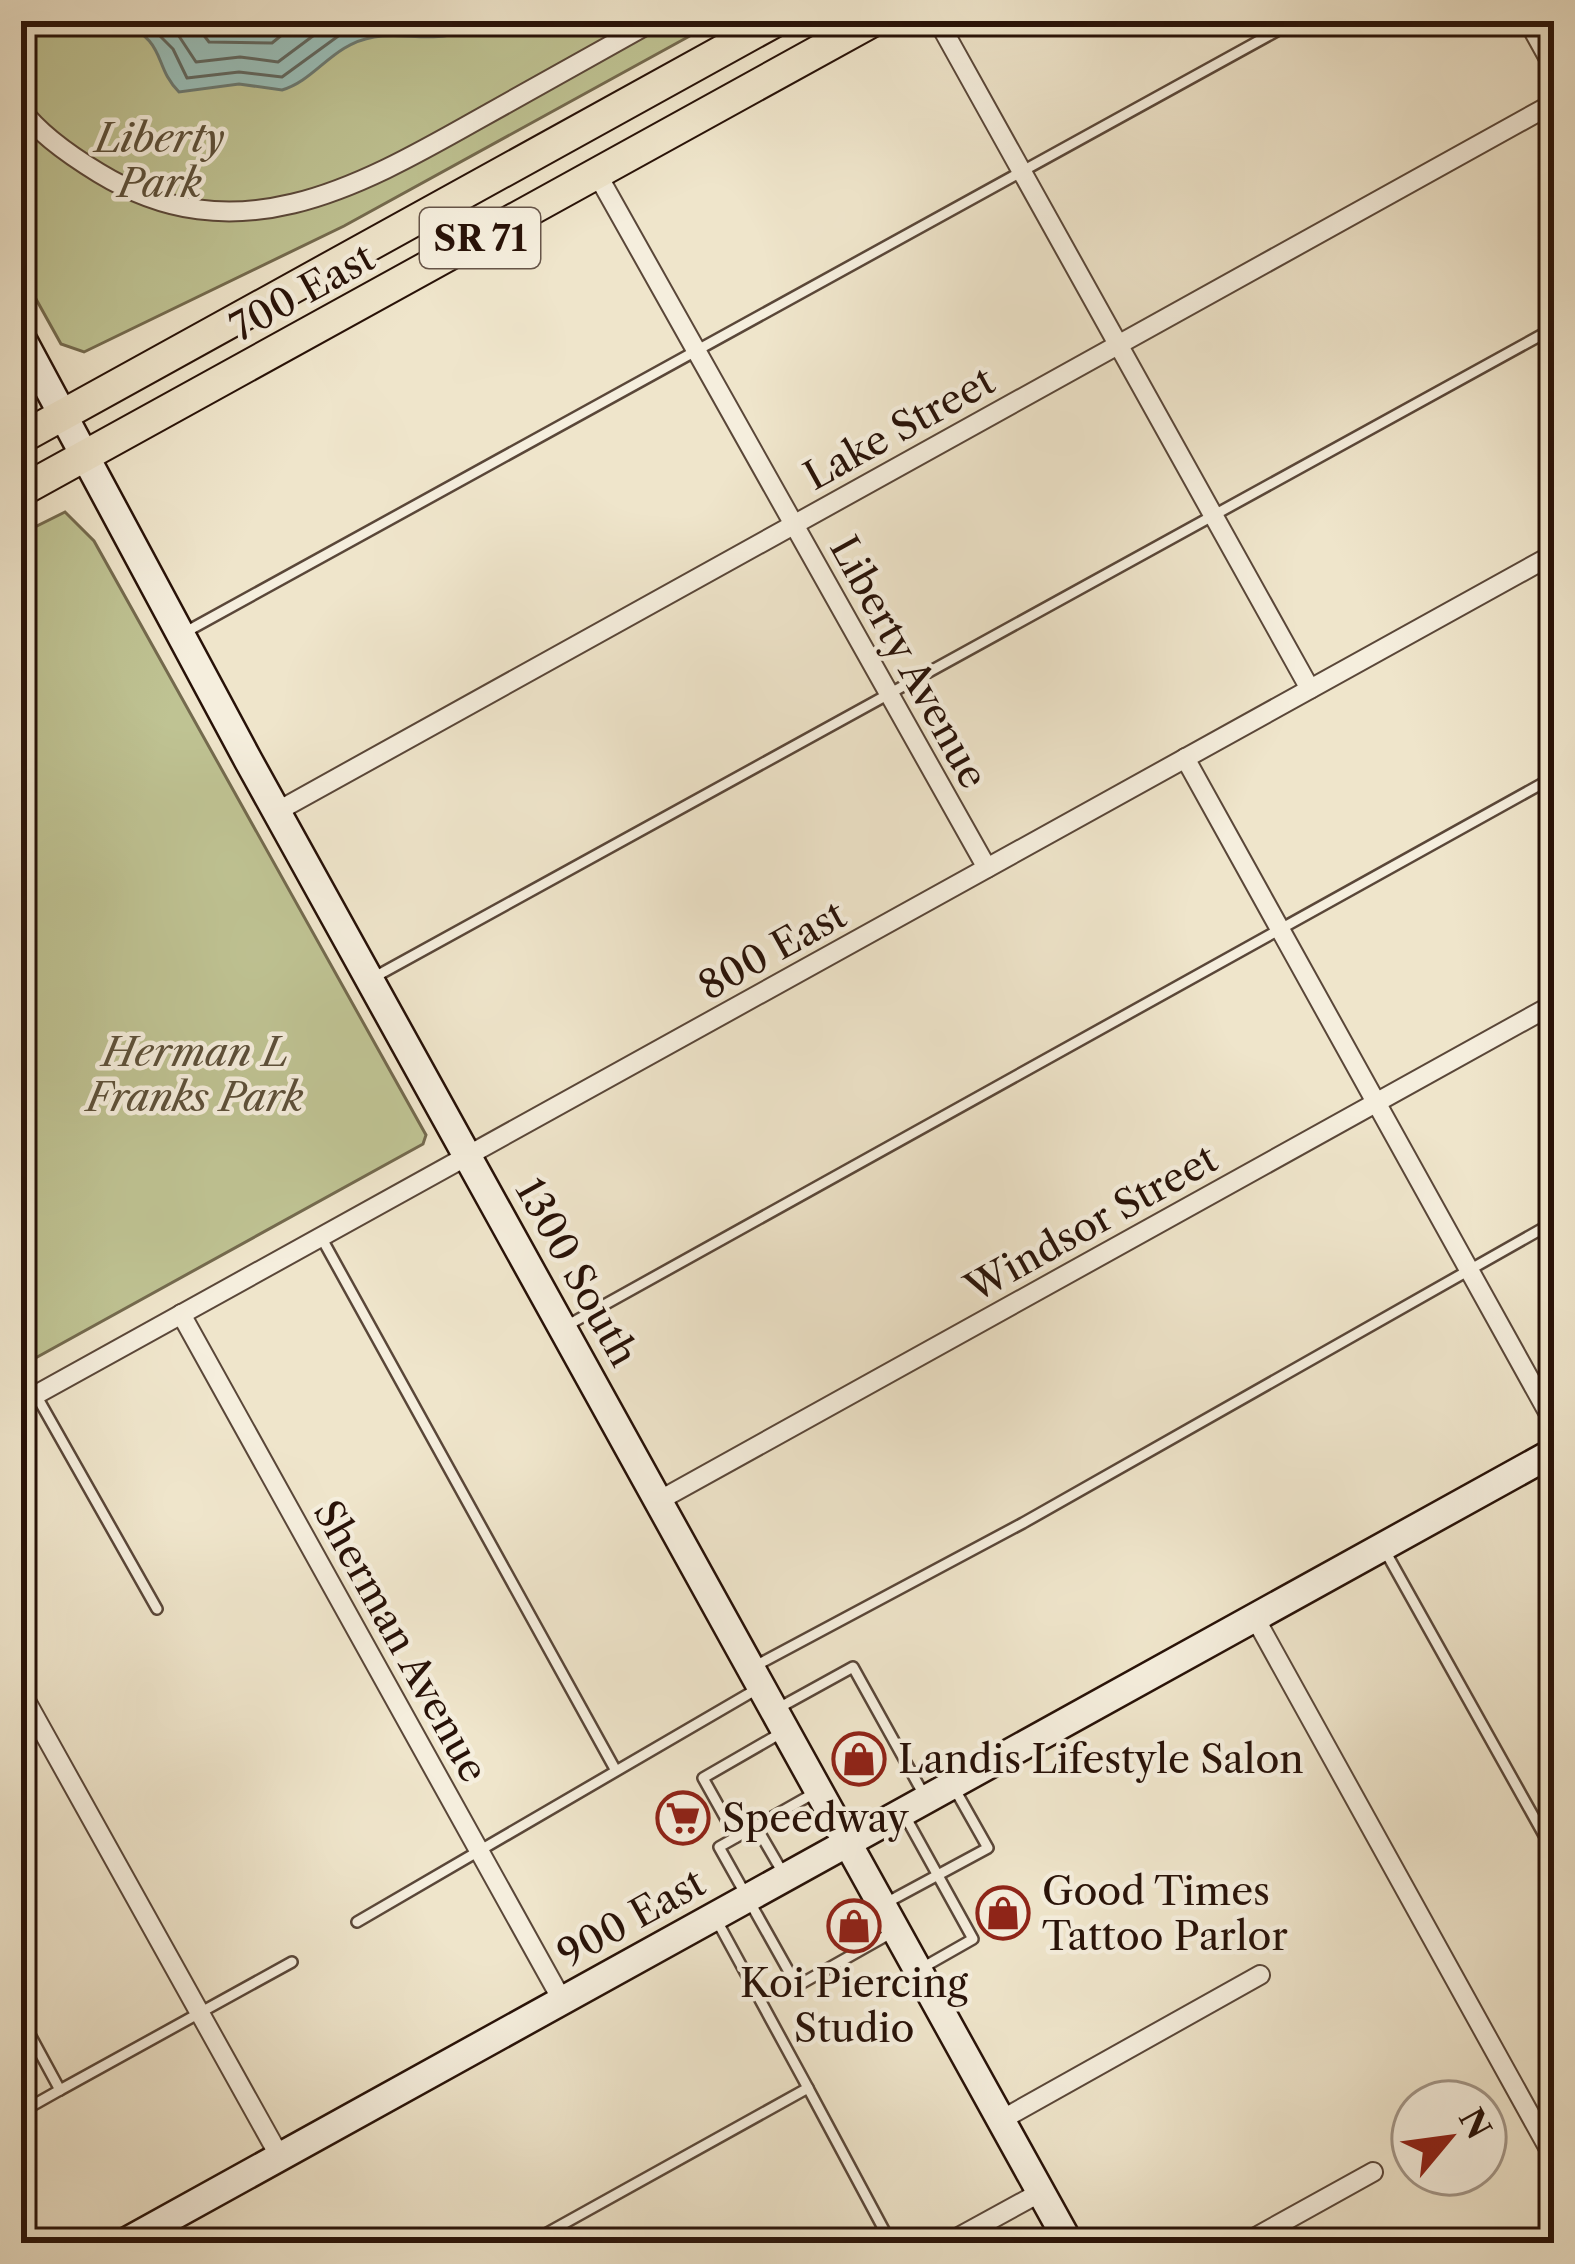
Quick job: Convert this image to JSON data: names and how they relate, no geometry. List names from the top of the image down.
{
  "streets": {
    "main road": ["SR 71", "700 East"],
    "street": [
      "Lake Street",
      "Liberty Avenue",
      "800 East",
      "Windsor Street",
      "1300 South",
      "Sherman Avenue",
      "900 East"
    ]
  },
  "crossings": [
    ["700 East", "Liberty Avenue"],
    ["700 East", "1300 South"],
    ["Lake Street", "Liberty Avenue"],
    ["Lake Street", "1300 South"],
    ["Liberty Avenue", "800 East"],
    ["800 East", "1300 South"],
    ["800 East", "Sherman Avenue"],
    ["Windsor Street", "1300 South"],
    ["1300 South", "900 East"],
    ["Sherman Avenue", "900 East"]
  ],
  "parks": ["Liberty Park", "Herman L Franks Park"],
  "places": {
    "shop": ["Landis Lifestyle Salon", "Good Times Tattoo Parlor", "Koi Piercing Studio"],
    "supermarket": ["Speedway"]
  },
  "north": "top right"
}
